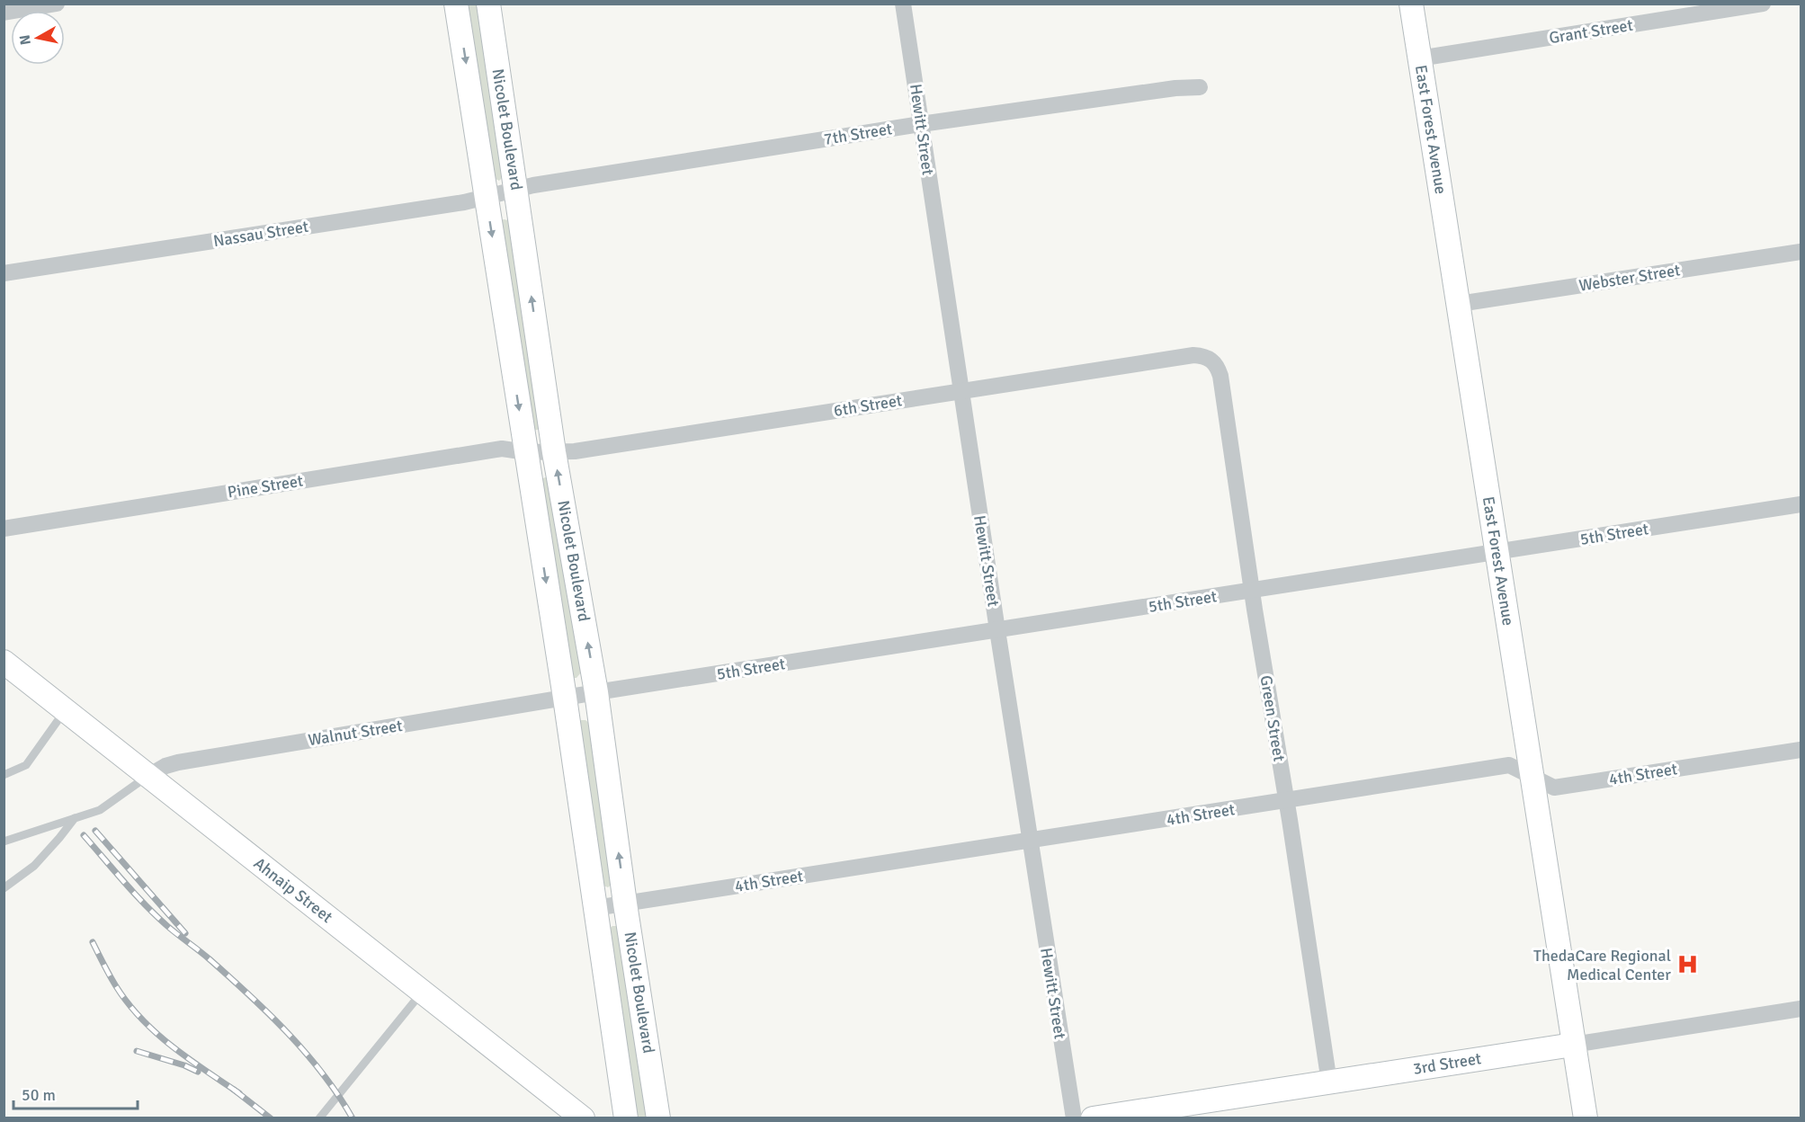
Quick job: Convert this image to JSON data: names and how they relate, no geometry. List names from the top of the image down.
{
  "streets": {
    "street": [
      "Grant Street",
      "Nicolet Boulevard",
      "Hewitt Street",
      "East Forest Avenue",
      "7th Street",
      "Nassau Street",
      "Webster Street",
      "6th Street",
      "Pine Street",
      "5th Street",
      "Green Street",
      "Walnut Street",
      "4th Street",
      "Ahnaip Street",
      "3rd Street"
    ]
  },
  "crossings": [
    ["Grant Street", "East Forest Avenue"],
    ["Nicolet Boulevard", "7th Street"],
    ["Nicolet Boulevard", "Nassau Street"],
    ["Nicolet Boulevard", "6th Street"],
    ["Nicolet Boulevard", "Pine Street"],
    ["Nicolet Boulevard", "5th Street"],
    ["Nicolet Boulevard", "Walnut Street"],
    ["Nicolet Boulevard", "4th Street"],
    ["Hewitt Street", "7th Street"],
    ["Hewitt Street", "6th Street"],
    ["Hewitt Street", "5th Street"],
    ["Hewitt Street", "4th Street"],
    ["East Forest Avenue", "Webster Street"],
    ["East Forest Avenue", "5th Street"],
    ["East Forest Avenue", "4th Street"],
    ["East Forest Avenue", "3rd Street"],
    ["7th Street", "Nassau Street"],
    ["6th Street", "Pine Street"],
    ["6th Street", "Green Street"],
    ["5th Street", "Green Street"],
    ["5th Street", "Walnut Street"],
    ["Green Street", "4th Street"],
    ["Green Street", "3rd Street"],
    ["Walnut Street", "Ahnaip Street"]
  ],
  "places": {
    "hospital": ["ThedaCare Regional Medical Center"]
  },
  "scale_bar": "50 m",
  "north": "left"
}
